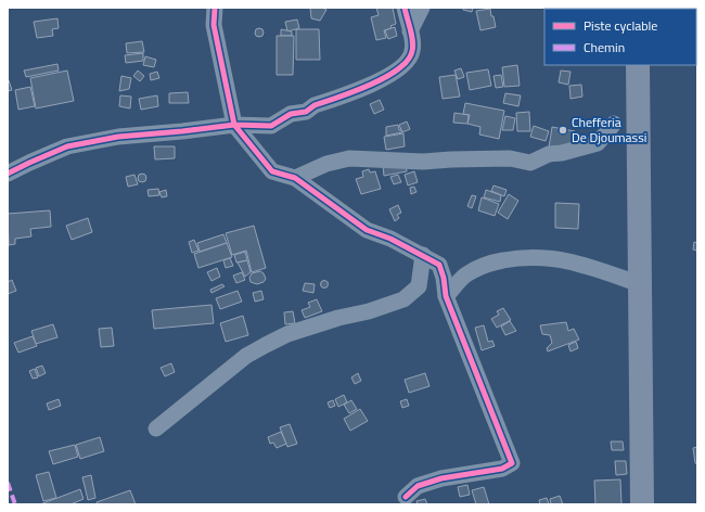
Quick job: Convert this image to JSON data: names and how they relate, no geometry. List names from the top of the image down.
{
  "places": ["Chefferia De Djoumassi"],
  "legend": ["Piste cyclable", "Chemin"]
}
